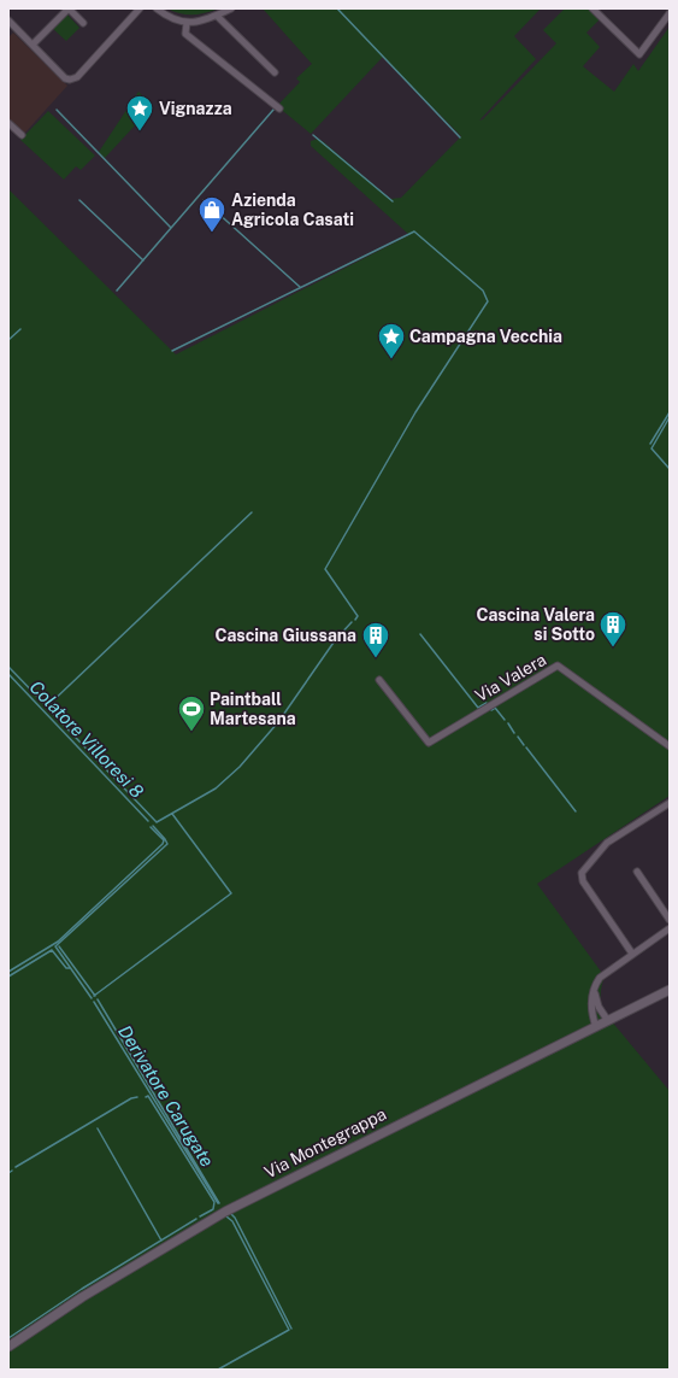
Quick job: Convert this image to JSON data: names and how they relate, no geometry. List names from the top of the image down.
{
  "streets": {
    "street": ["Via Valera", "Via Montegrappa"]
  },
  "water": ["Colatore Villoresi 8", "Derivatore Carugate"],
  "places": {
    "place": ["Vignazza", "Campagna Vecchia"],
    "shop": ["Azienda Agricola Casati"],
    "building": ["Cascina Valera si Sotto", "Cascina Giussana"],
    "sports": ["Paintball Martesana"]
  }
}
